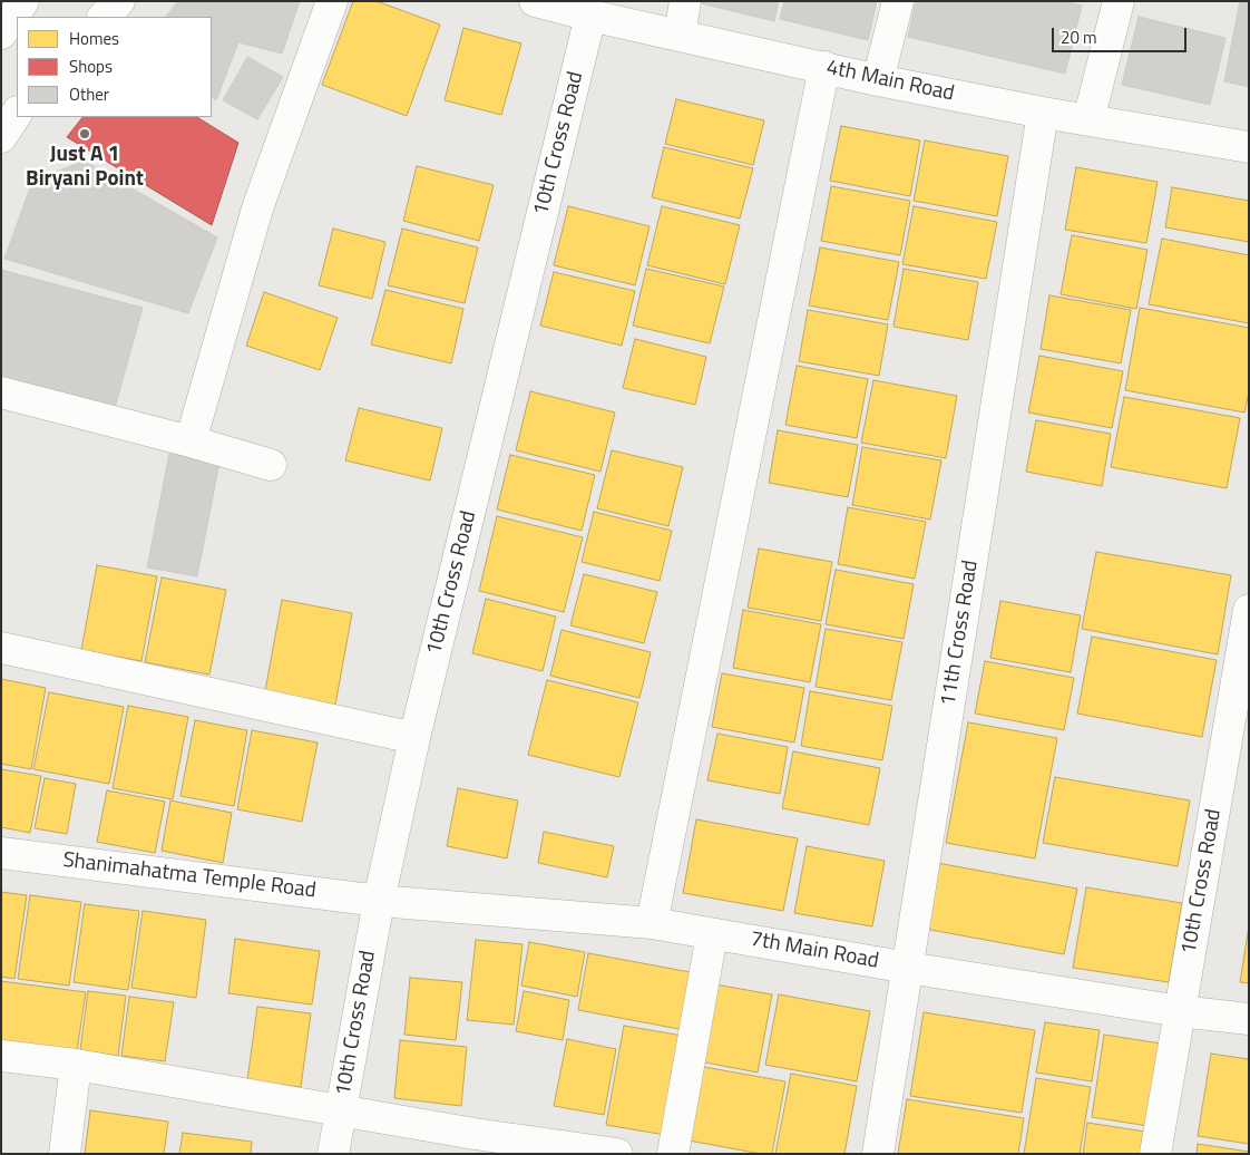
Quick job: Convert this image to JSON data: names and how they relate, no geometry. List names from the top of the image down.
{
  "streets": {
    "street": [
      "4th Main Road",
      "10th Cross Road",
      "11th Cross Road",
      "Shanimahatma Temple Road",
      "7th Main Road"
    ]
  },
  "crossings": [
    ["4th Main Road", "10th Cross Road"],
    ["4th Main Road", "11th Cross Road"],
    ["10th Cross Road", "Shanimahatma Temple Road"],
    ["10th Cross Road", "7th Main Road"],
    ["11th Cross Road", "7th Main Road"],
    ["Shanimahatma Temple Road", "7th Main Road"]
  ],
  "places": ["Just A 1 Biryani Point"],
  "legend": ["Homes", "Shops", "Other"],
  "scale_bar": "20 m"
}
